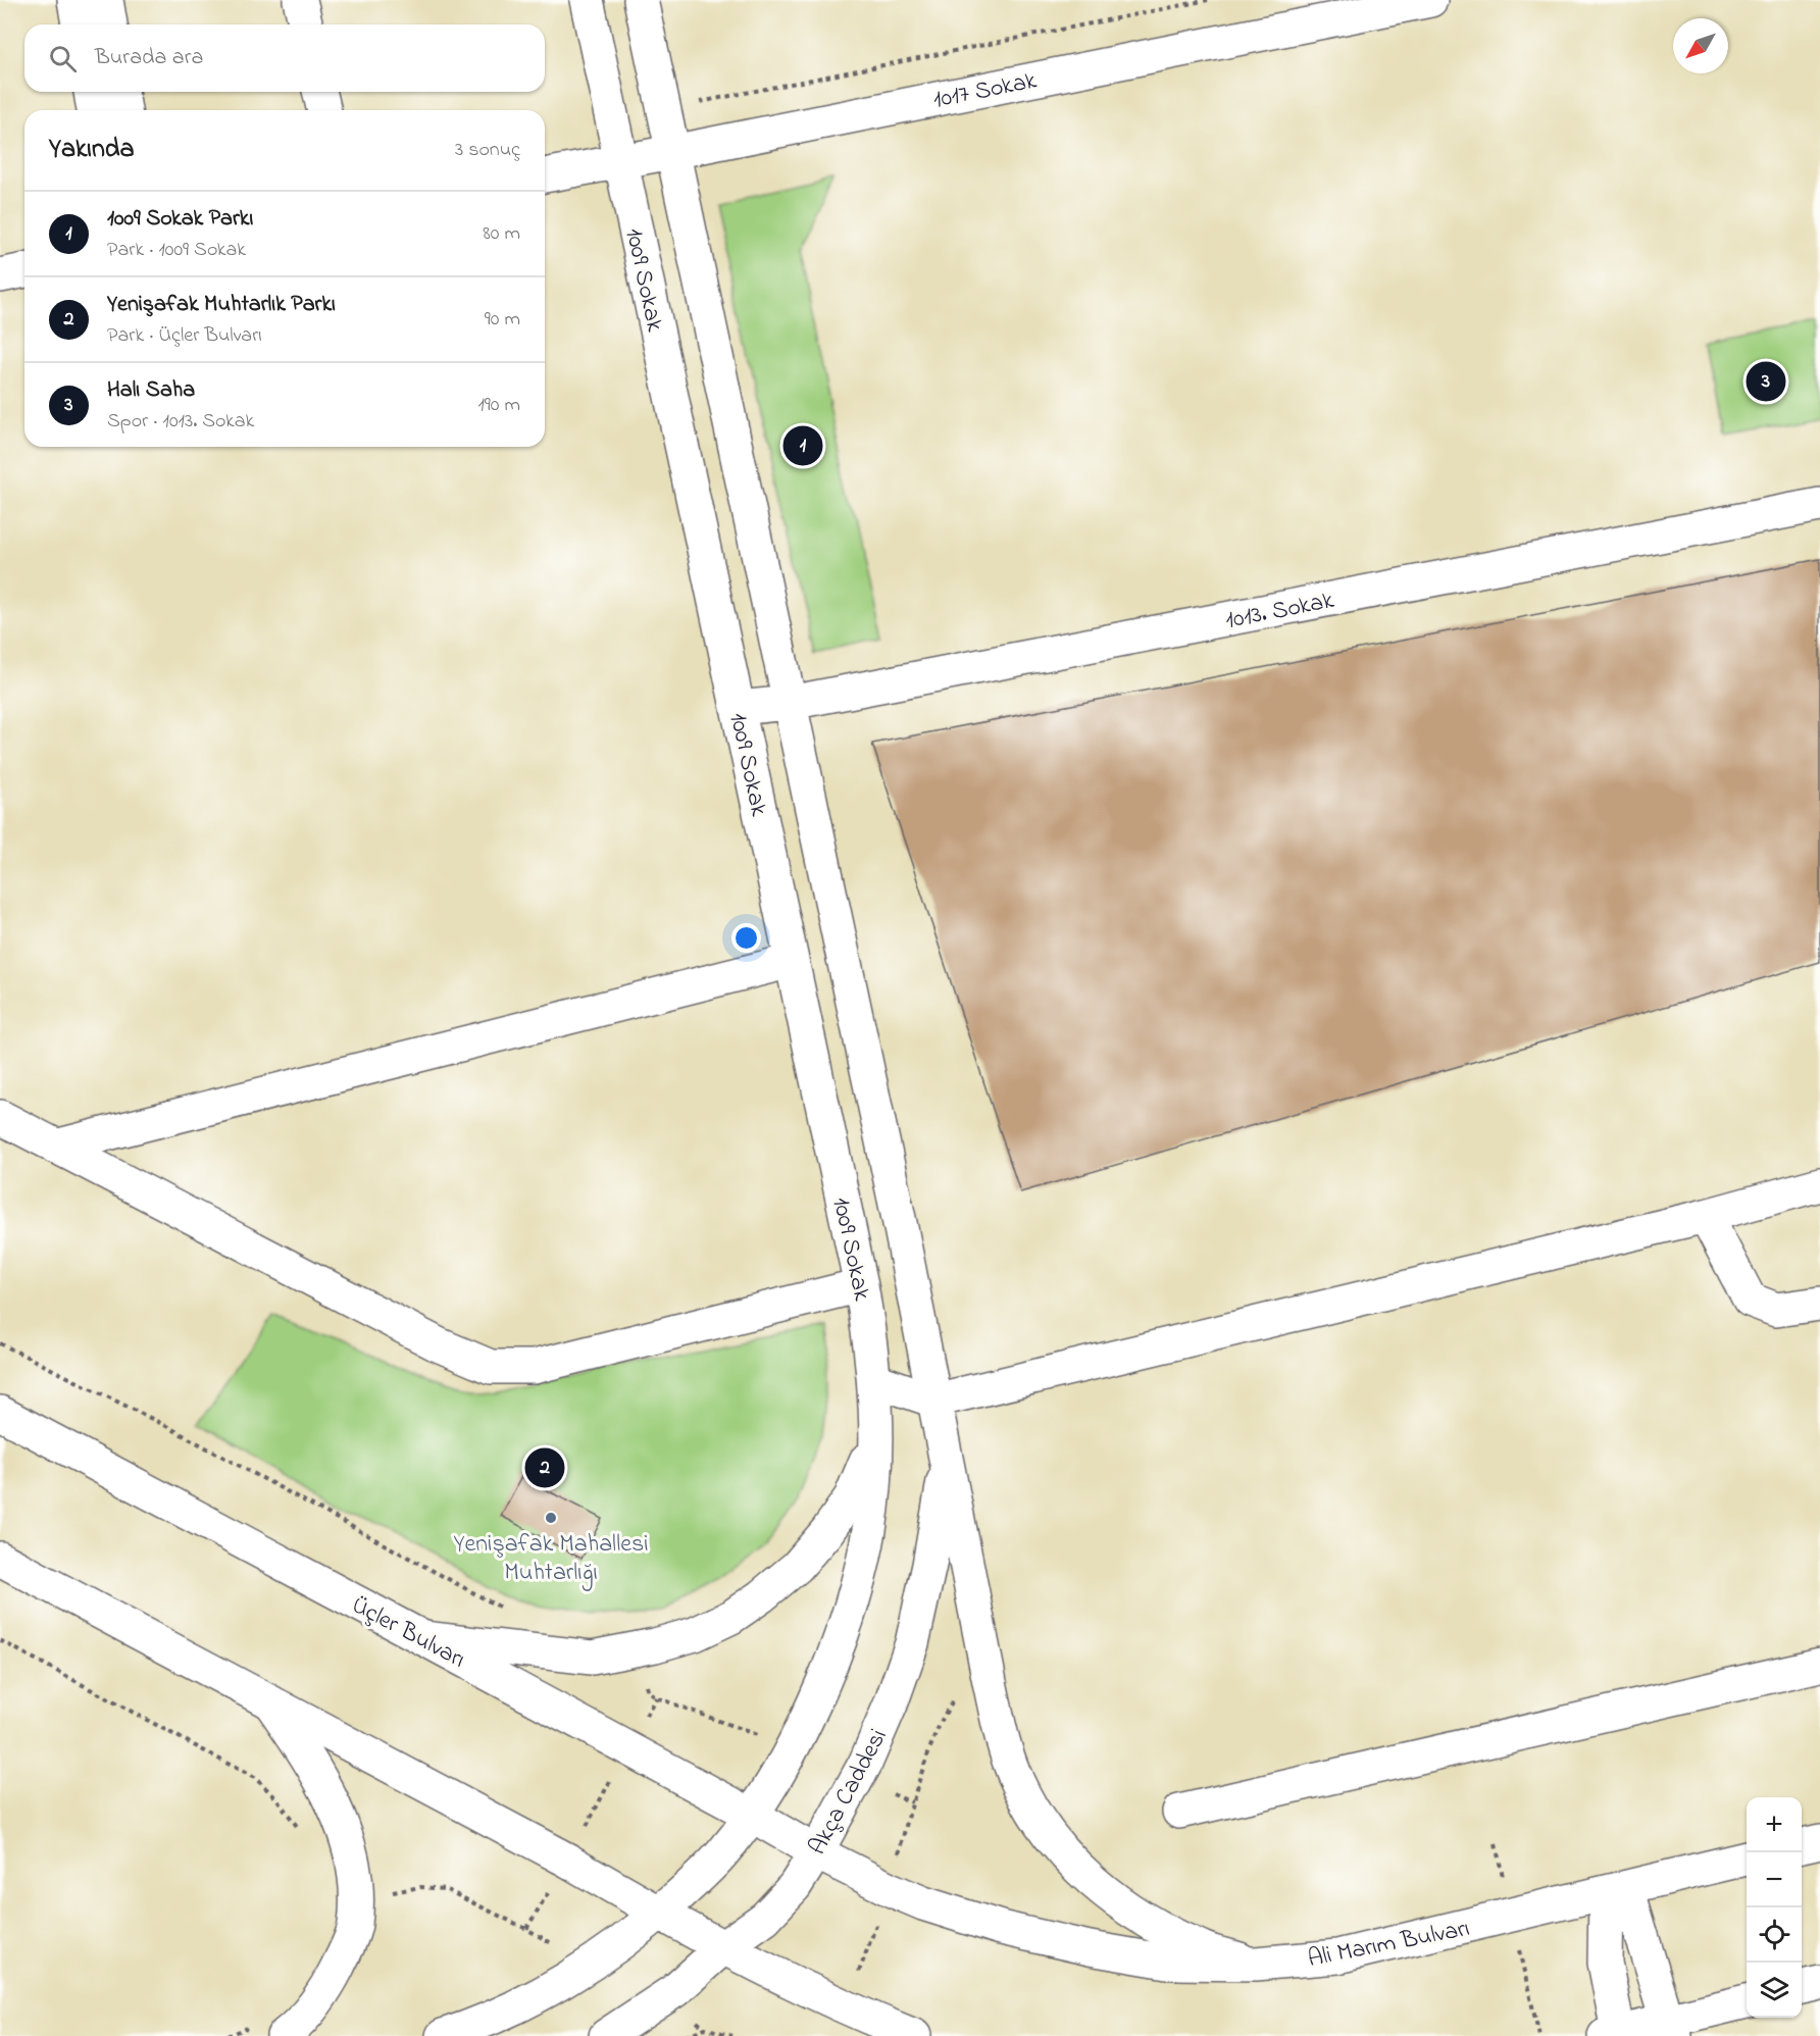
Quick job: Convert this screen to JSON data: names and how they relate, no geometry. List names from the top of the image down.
{
  "streets": {
    "street": [
      "1017 Sokak",
      "1009 Sokak",
      "1013. Sokak",
      "Üçler Bulvarı",
      "Akça Caddesi",
      "Ali Marım Bulvarı"
    ]
  },
  "crossings": [
    ["1017 Sokak", "1009 Sokak"],
    ["1009 Sokak", "1013. Sokak"],
    ["1009 Sokak", "Üçler Bulvarı"],
    ["1009 Sokak", "Akça Caddesi"],
    ["1009 Sokak", "Ali Marım Bulvarı"],
    ["Üçler Bulvarı", "Akça Caddesi"],
    ["Üçler Bulvarı", "Ali Marım Bulvarı"],
    ["Akça Caddesi", "Ali Marım Bulvarı"]
  ],
  "places": ["Yenişafak Mahallesi Muhtarlığı"],
  "north": "bottom left",
  "page": {
    "search": "Burada ara",
    "heading": ["Yakında", "3 sonuç"],
    "list": [
      {
        "mark": "1",
        "name": "1009 Sokak Parkı",
        "note": "Park · 1009 Sokak",
        "value": "80 m"
      },
      {
        "mark": "2",
        "name": "Yenişafak Muhtarlık Parkı",
        "note": "Park · Üçler Bulvarı",
        "value": "90 m"
      },
      {
        "mark": "3",
        "name": "Halı Saha",
        "note": "Spor · 1013. Sokak",
        "value": "190 m"
      }
    ],
    "pins": ["3", "1", "2"],
    "map_buttons": ["+", "−"]
  }
}
